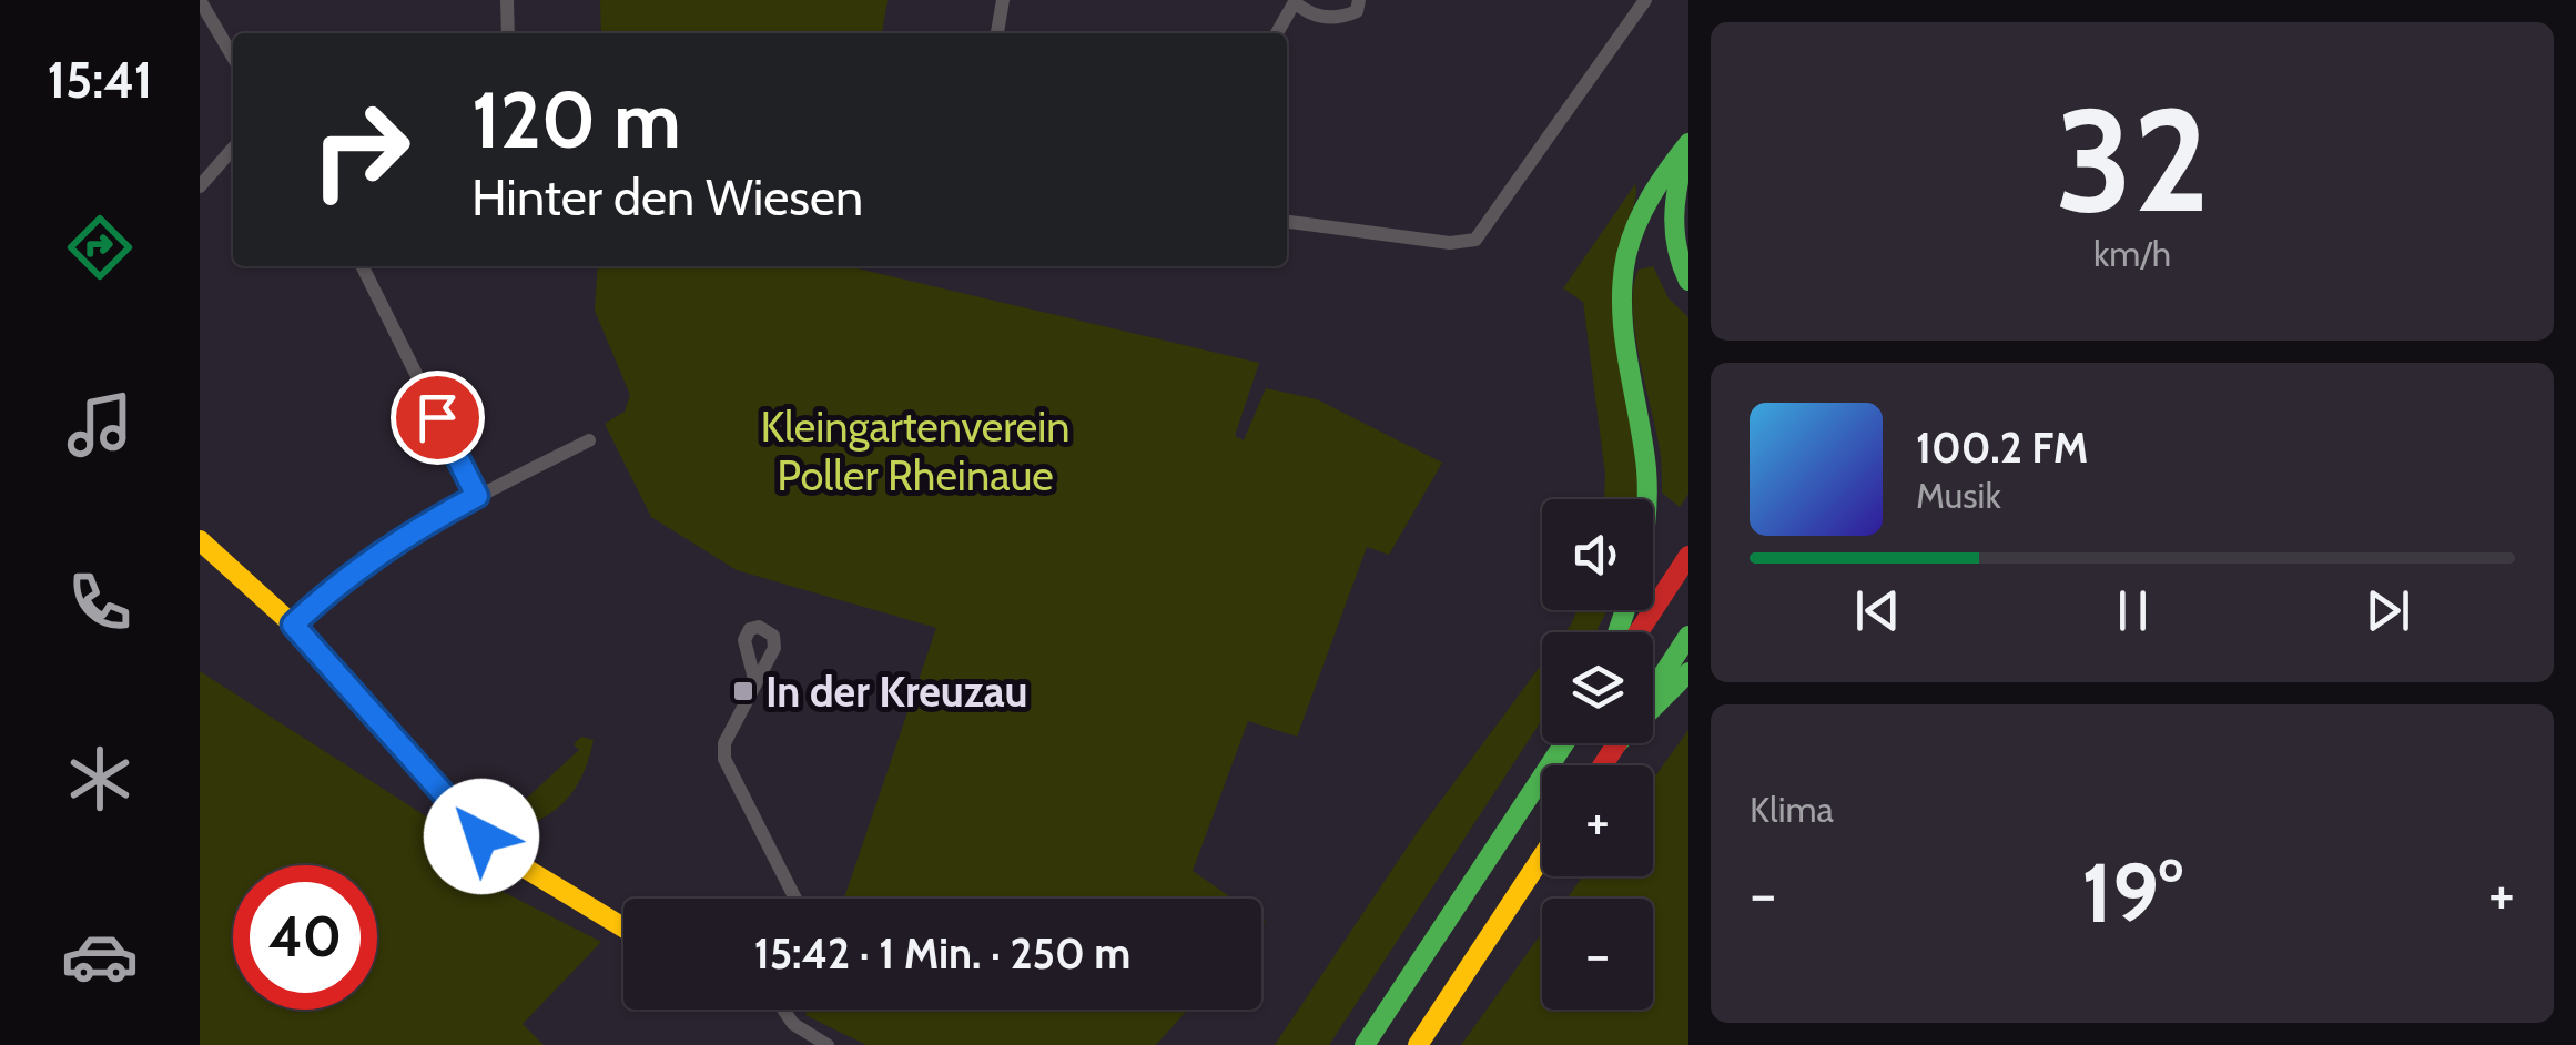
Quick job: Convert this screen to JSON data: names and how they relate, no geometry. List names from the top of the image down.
{
  "parks": ["Kleingartenverein Poller Rheinaue"],
  "places": {
    "transit": ["In der Kreuzau"]
  },
  "page": {
    "tabs": "15:41",
    "tile": [
      ["32", "km/h"],
      "Klima"
    ],
    "turn": ["120 m", "Hinter den Wiesen"],
    "song": ["100.2 FM", "Musik"],
    "map_buttons": ["+", "−"],
    "heat": ["−", "19°", "+"],
    "limit": "40",
    "trip": "15:42 · 1 Min. · 250 m"
  }
}
